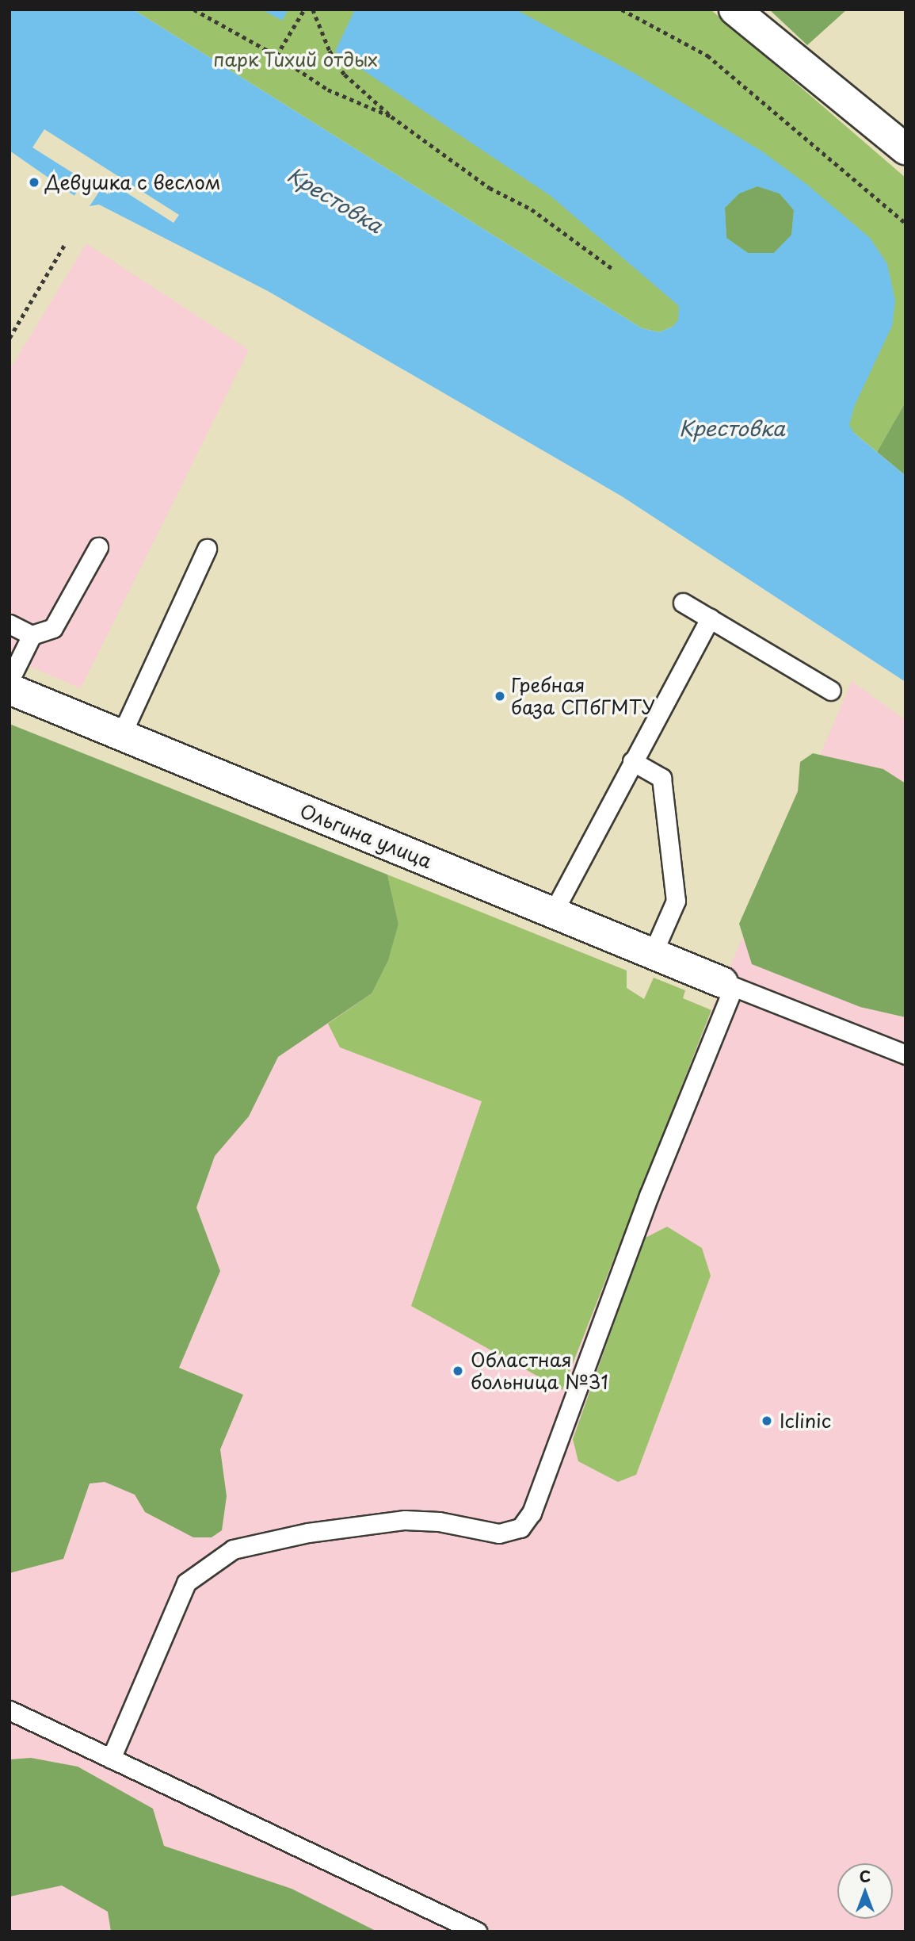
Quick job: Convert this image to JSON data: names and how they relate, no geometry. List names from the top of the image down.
{
  "streets": {
    "street": ["Ольгина улица"]
  },
  "water": ["Крестовка"],
  "parks": ["парк Тихий отдых"],
  "places": [
    "Девушка с веслом",
    "Гребная база СПбГМТУ",
    "Областная больница №31",
    "Iclinic"
  ],
  "north": "top"
}
